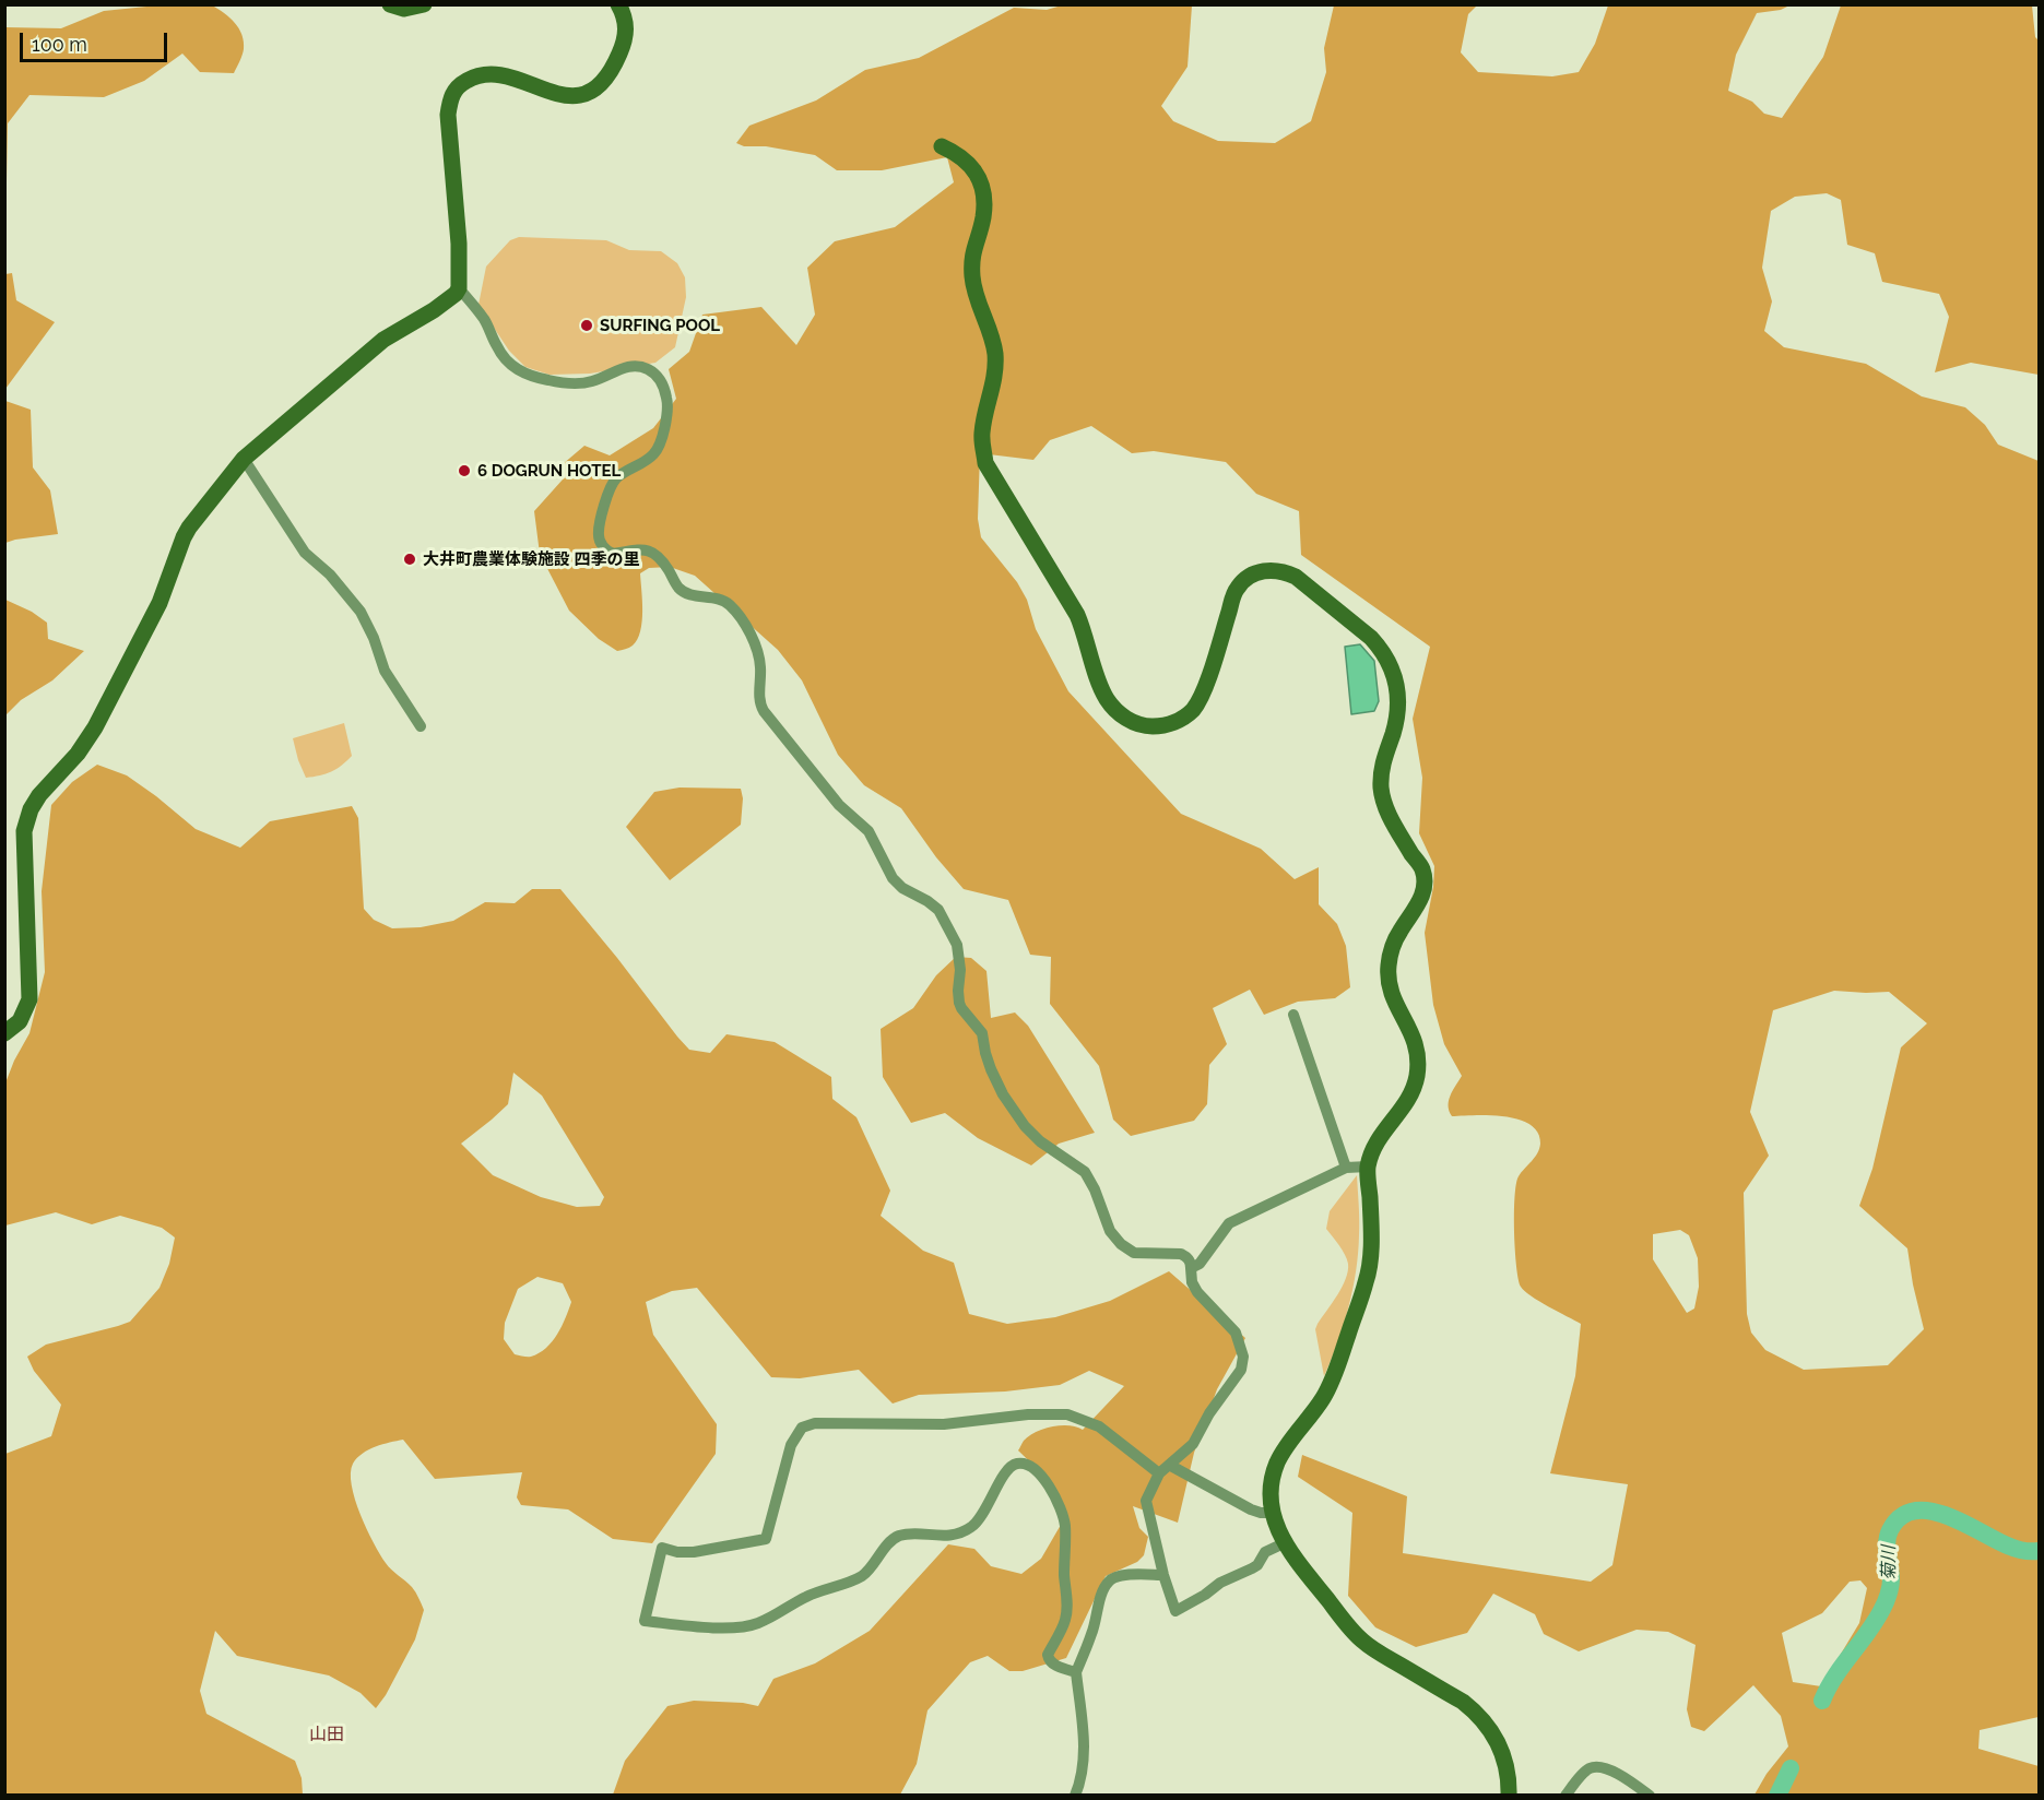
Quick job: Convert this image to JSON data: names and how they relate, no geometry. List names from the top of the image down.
{
  "districts": ["山田"],
  "water": ["菊川"],
  "places": ["SURFING POOL", "6 DOGRUN HOTEL", "大井町農業体験施設 四季の里"],
  "scale_bar": "100 m"
}
